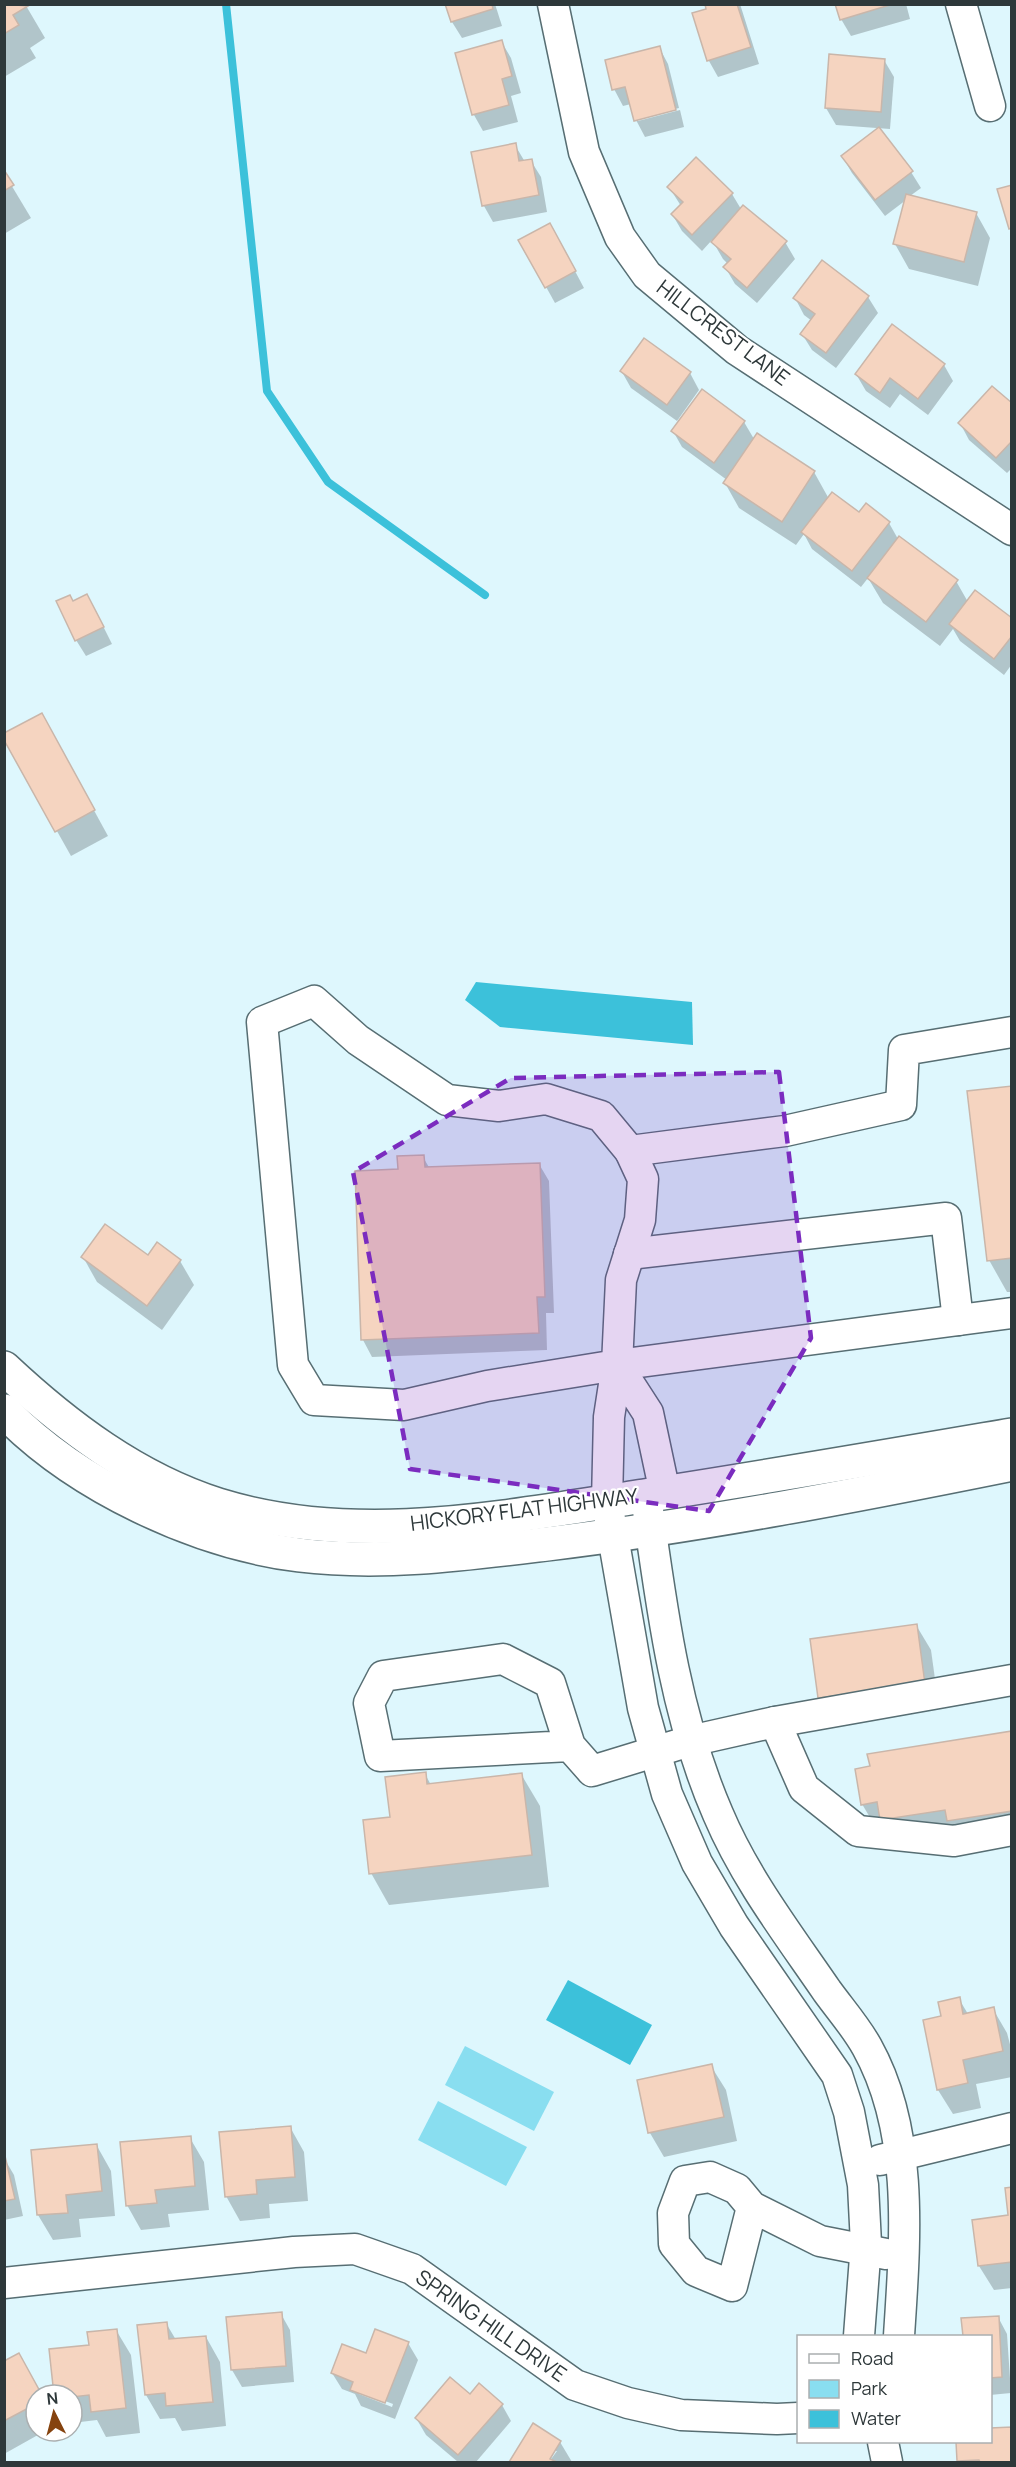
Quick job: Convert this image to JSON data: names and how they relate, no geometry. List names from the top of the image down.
{
  "streets": {
    "main road": ["HICKORY FLAT HIGHWAY"],
    "street": ["HILLCREST LANE", "SPRING HILL DRIVE"]
  },
  "legend": ["Road", "Park", "Water"],
  "north": "top"
}
